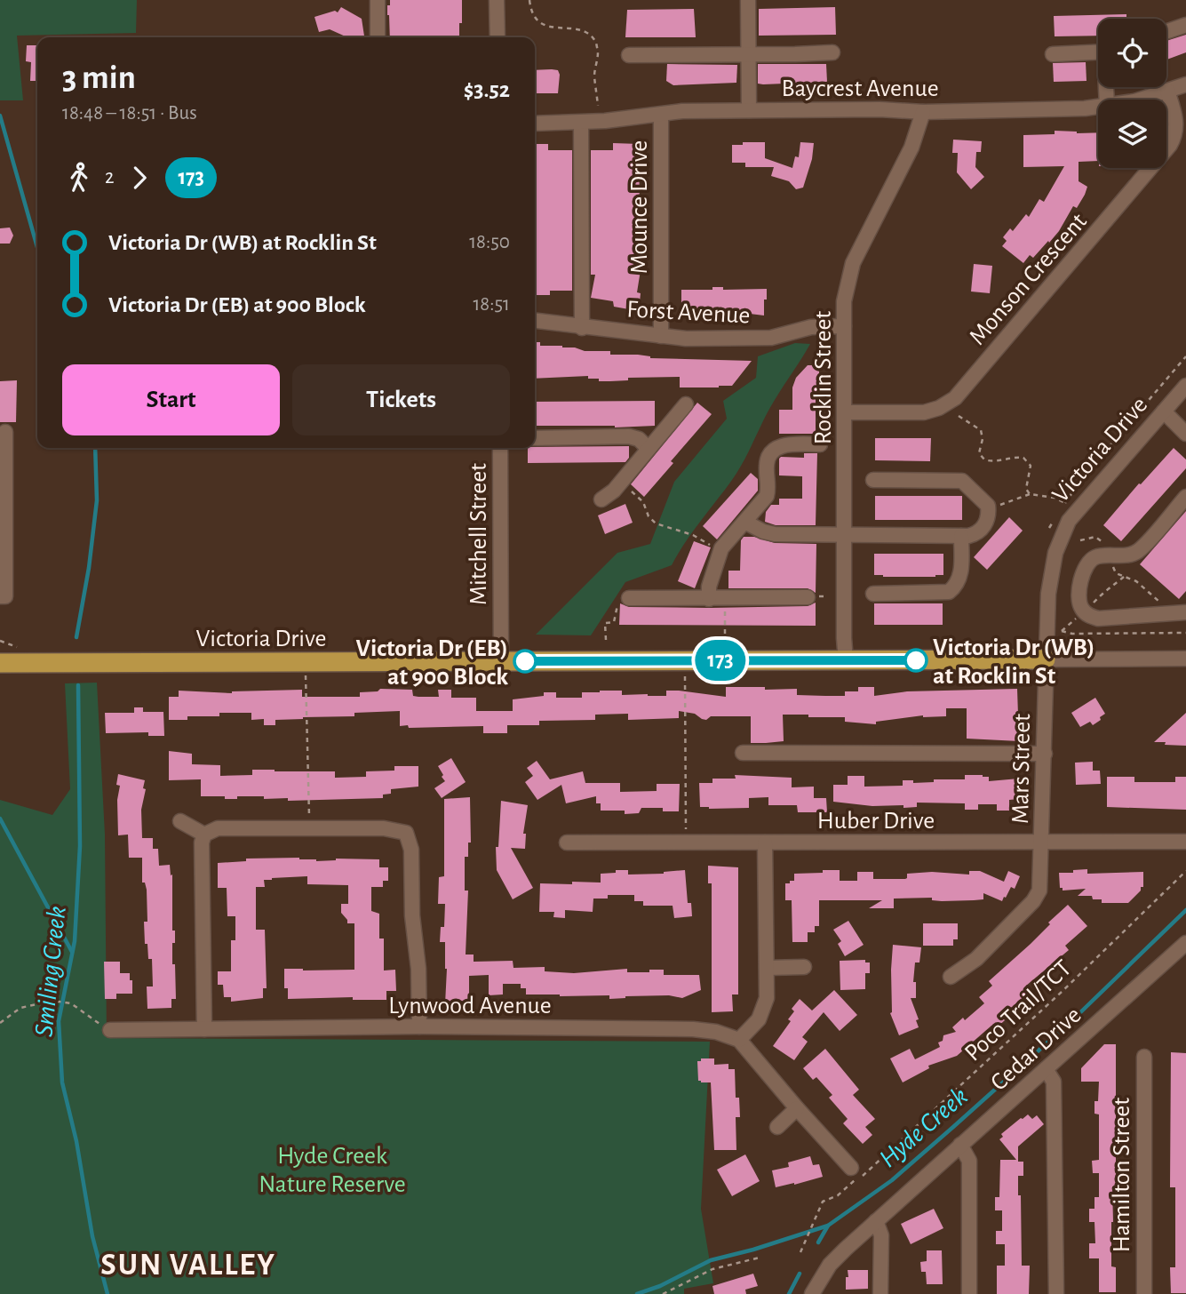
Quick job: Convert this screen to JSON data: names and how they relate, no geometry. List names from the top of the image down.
{
  "streets": {
    "main road": ["Victoria Drive"],
    "street": [
      "Baycrest Avenue",
      "Mounce Drive",
      "Monson Crescent",
      "Forst Avenue",
      "Rocklin Street",
      "Mitchell Street",
      "Mars Street",
      "Huber Drive",
      "Lynwood Avenue",
      "Cedar Drive",
      "Hamilton Street"
    ],
    "path": ["Poco Trail/TCT"]
  },
  "crossings": [
    ["Baycrest Avenue", "Mounce Drive"],
    ["Baycrest Avenue", "Monson Crescent"],
    ["Baycrest Avenue", "Rocklin Street"],
    ["Mounce Drive", "Forst Avenue"],
    ["Monson Crescent", "Rocklin Street"],
    ["Forst Avenue", "Rocklin Street"],
    ["Rocklin Street", "Victoria Drive"],
    ["Victoria Drive", "Mitchell Street"],
    ["Victoria Drive", "Mars Street"],
    ["Mars Street", "Huber Drive"]
  ],
  "districts": ["SUN VALLEY"],
  "water": ["Smiling Creek", "Hyde Creek"],
  "parks": ["Hyde Creek Nature Reserve"],
  "places": ["Victoria Dr (WB) at Rocklin St", "Victoria Dr (EB) at 900 Block"],
  "lines": ["bus line 173"],
  "page": {
    "on_map": "173",
    "heading": ["3 min", "18:48 – 18:51 · Bus", "$3.52"],
    "legs": ["2", "173"],
    "list": [
      {
        "name": "Victoria Dr (WB) at Rocklin St",
        "value": "18:50"
      },
      {
        "name": "Victoria Dr (EB) at 900 Block",
        "value": "18:51"
      }
    ],
    "buttons": ["Start", "Tickets"]
  }
}
